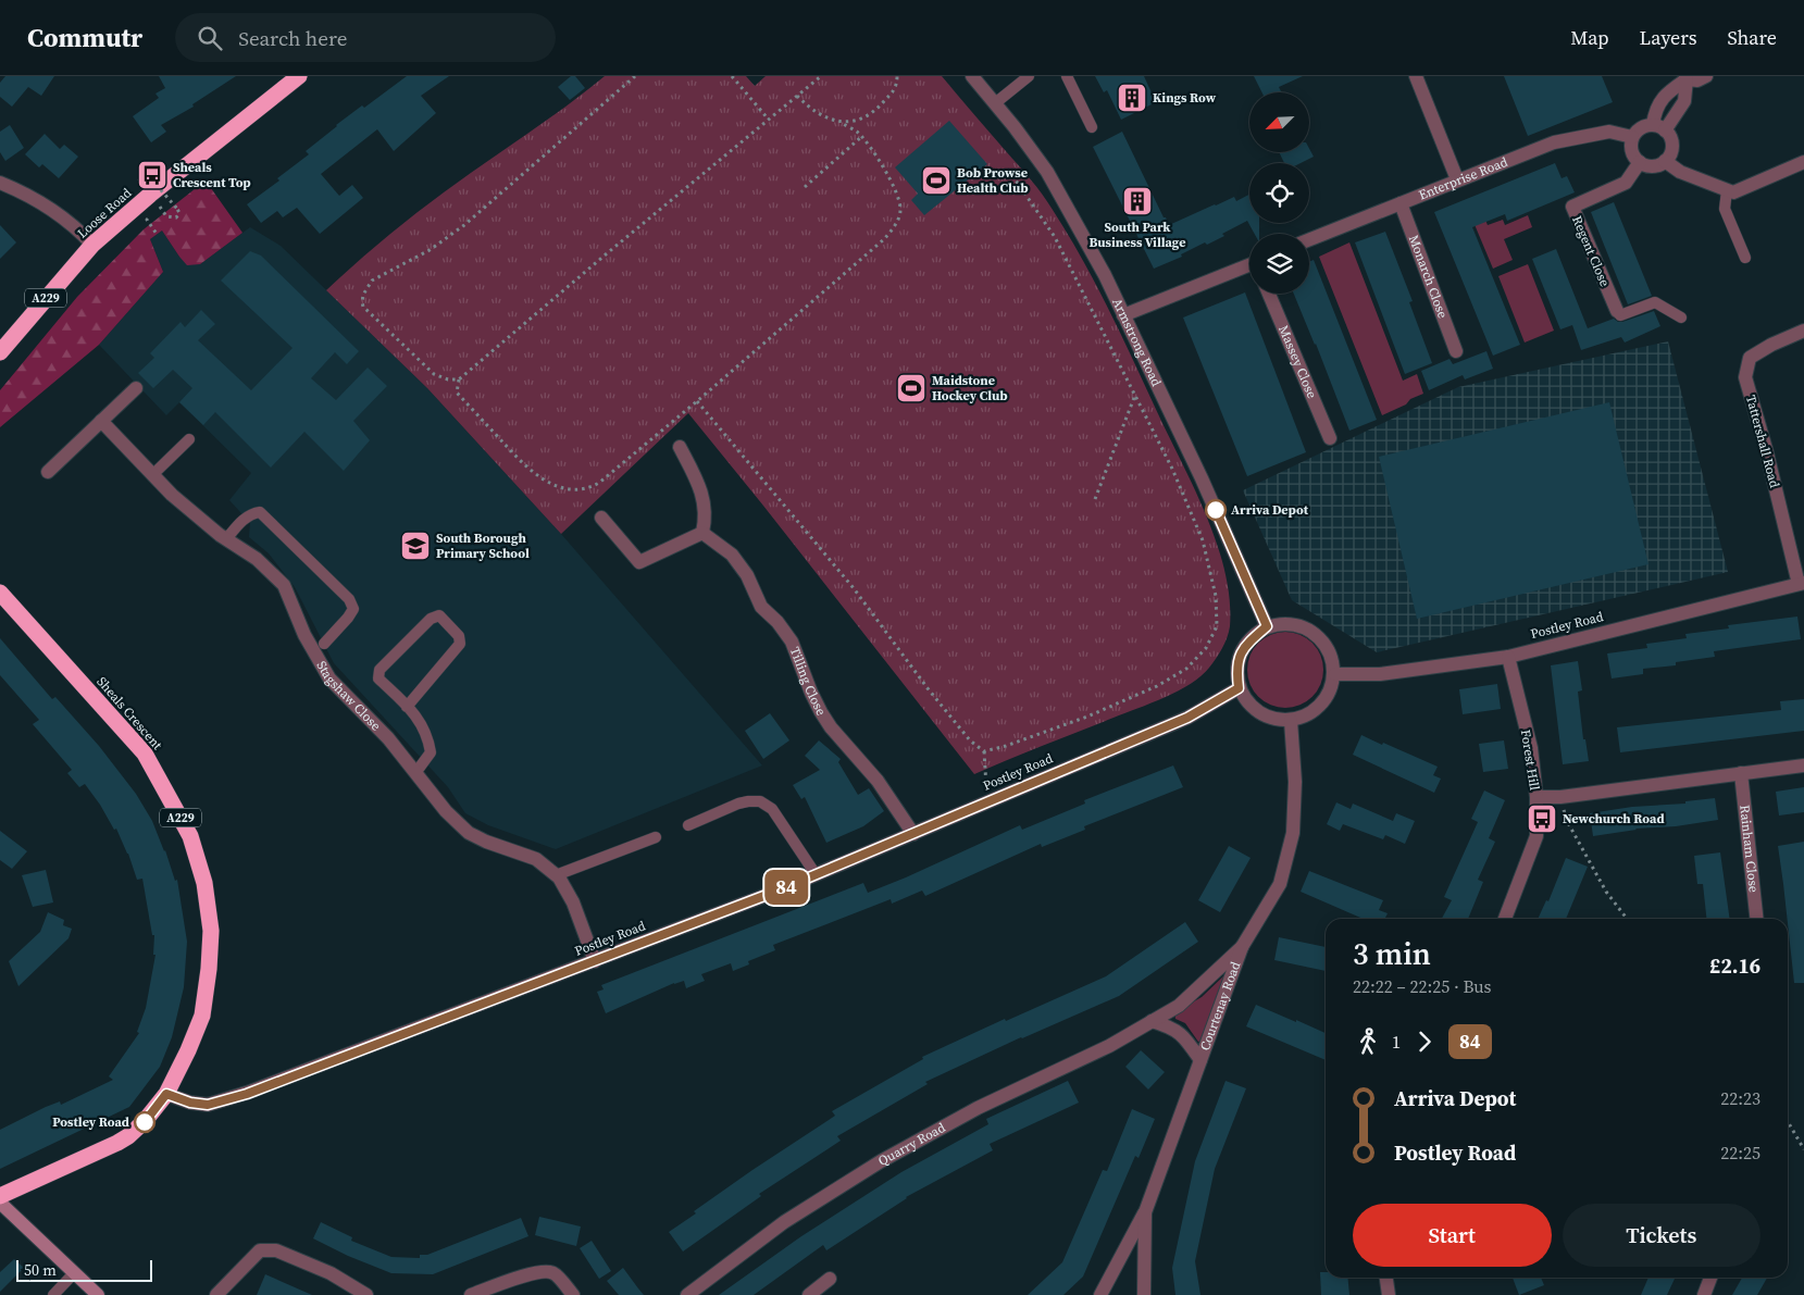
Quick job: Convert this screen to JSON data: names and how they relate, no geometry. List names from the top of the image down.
{
  "streets": {
    "highway": ["Loose Road", "A229", "Sheals Crescent"],
    "street": [
      "Enterprise Road",
      "Regent Close",
      "Monarch Close",
      "Armstrong Road",
      "Massey Close",
      "Tattershall Road",
      "Postley Road",
      "Tilling Close",
      "Stagshaw Close",
      "Forest Hill",
      "Rainham Close",
      "Courtenay Road",
      "Quarry Road"
    ]
  },
  "crossings": [
    ["Enterprise Road", "Regent Close"],
    ["Enterprise Road", "Monarch Close"],
    ["A229", "Postley Road"],
    ["A229", "Sheals Crescent"],
    ["Armstrong Road", "Postley Road"],
    ["Armstrong Road", "Courtenay Road"],
    ["Tattershall Road", "Postley Road"],
    ["Postley Road", "Tilling Close"],
    ["Postley Road", "Stagshaw Close"],
    ["Postley Road", "Sheals Crescent"],
    ["Postley Road", "Forest Hill"],
    ["Postley Road", "Courtenay Road"],
    ["Courtenay Road", "Quarry Road"]
  ],
  "places": {
    "building": ["Kings Row", "South Park Business Village"],
    "bus stop": ["Sheals Crescent Top", "Newchurch Road"],
    "sports": ["Bob Prowse Health Club", "Maidstone Hockey Club"],
    "other": ["Arriva Depot", "Postley Road"],
    "school or university": ["South Borough Primary School"]
  },
  "lines": ["bus line 84"],
  "scale_bar": "50 m",
  "north": "bottom left",
  "page": {
    "header": "Commutr",
    "search": "Search here",
    "nav": ["Map", "Layers", "Share"],
    "on_map": "84",
    "heading": ["3 min", "22:22 – 22:25 · Bus", "£2.16"],
    "legs": ["1", "84"],
    "list": [
      {
        "name": "Arriva Depot",
        "value": "22:23"
      },
      {
        "name": "Postley Road",
        "value": "22:25"
      }
    ],
    "buttons": ["Start", "Tickets"],
    "scale": "50 m"
  }
}
